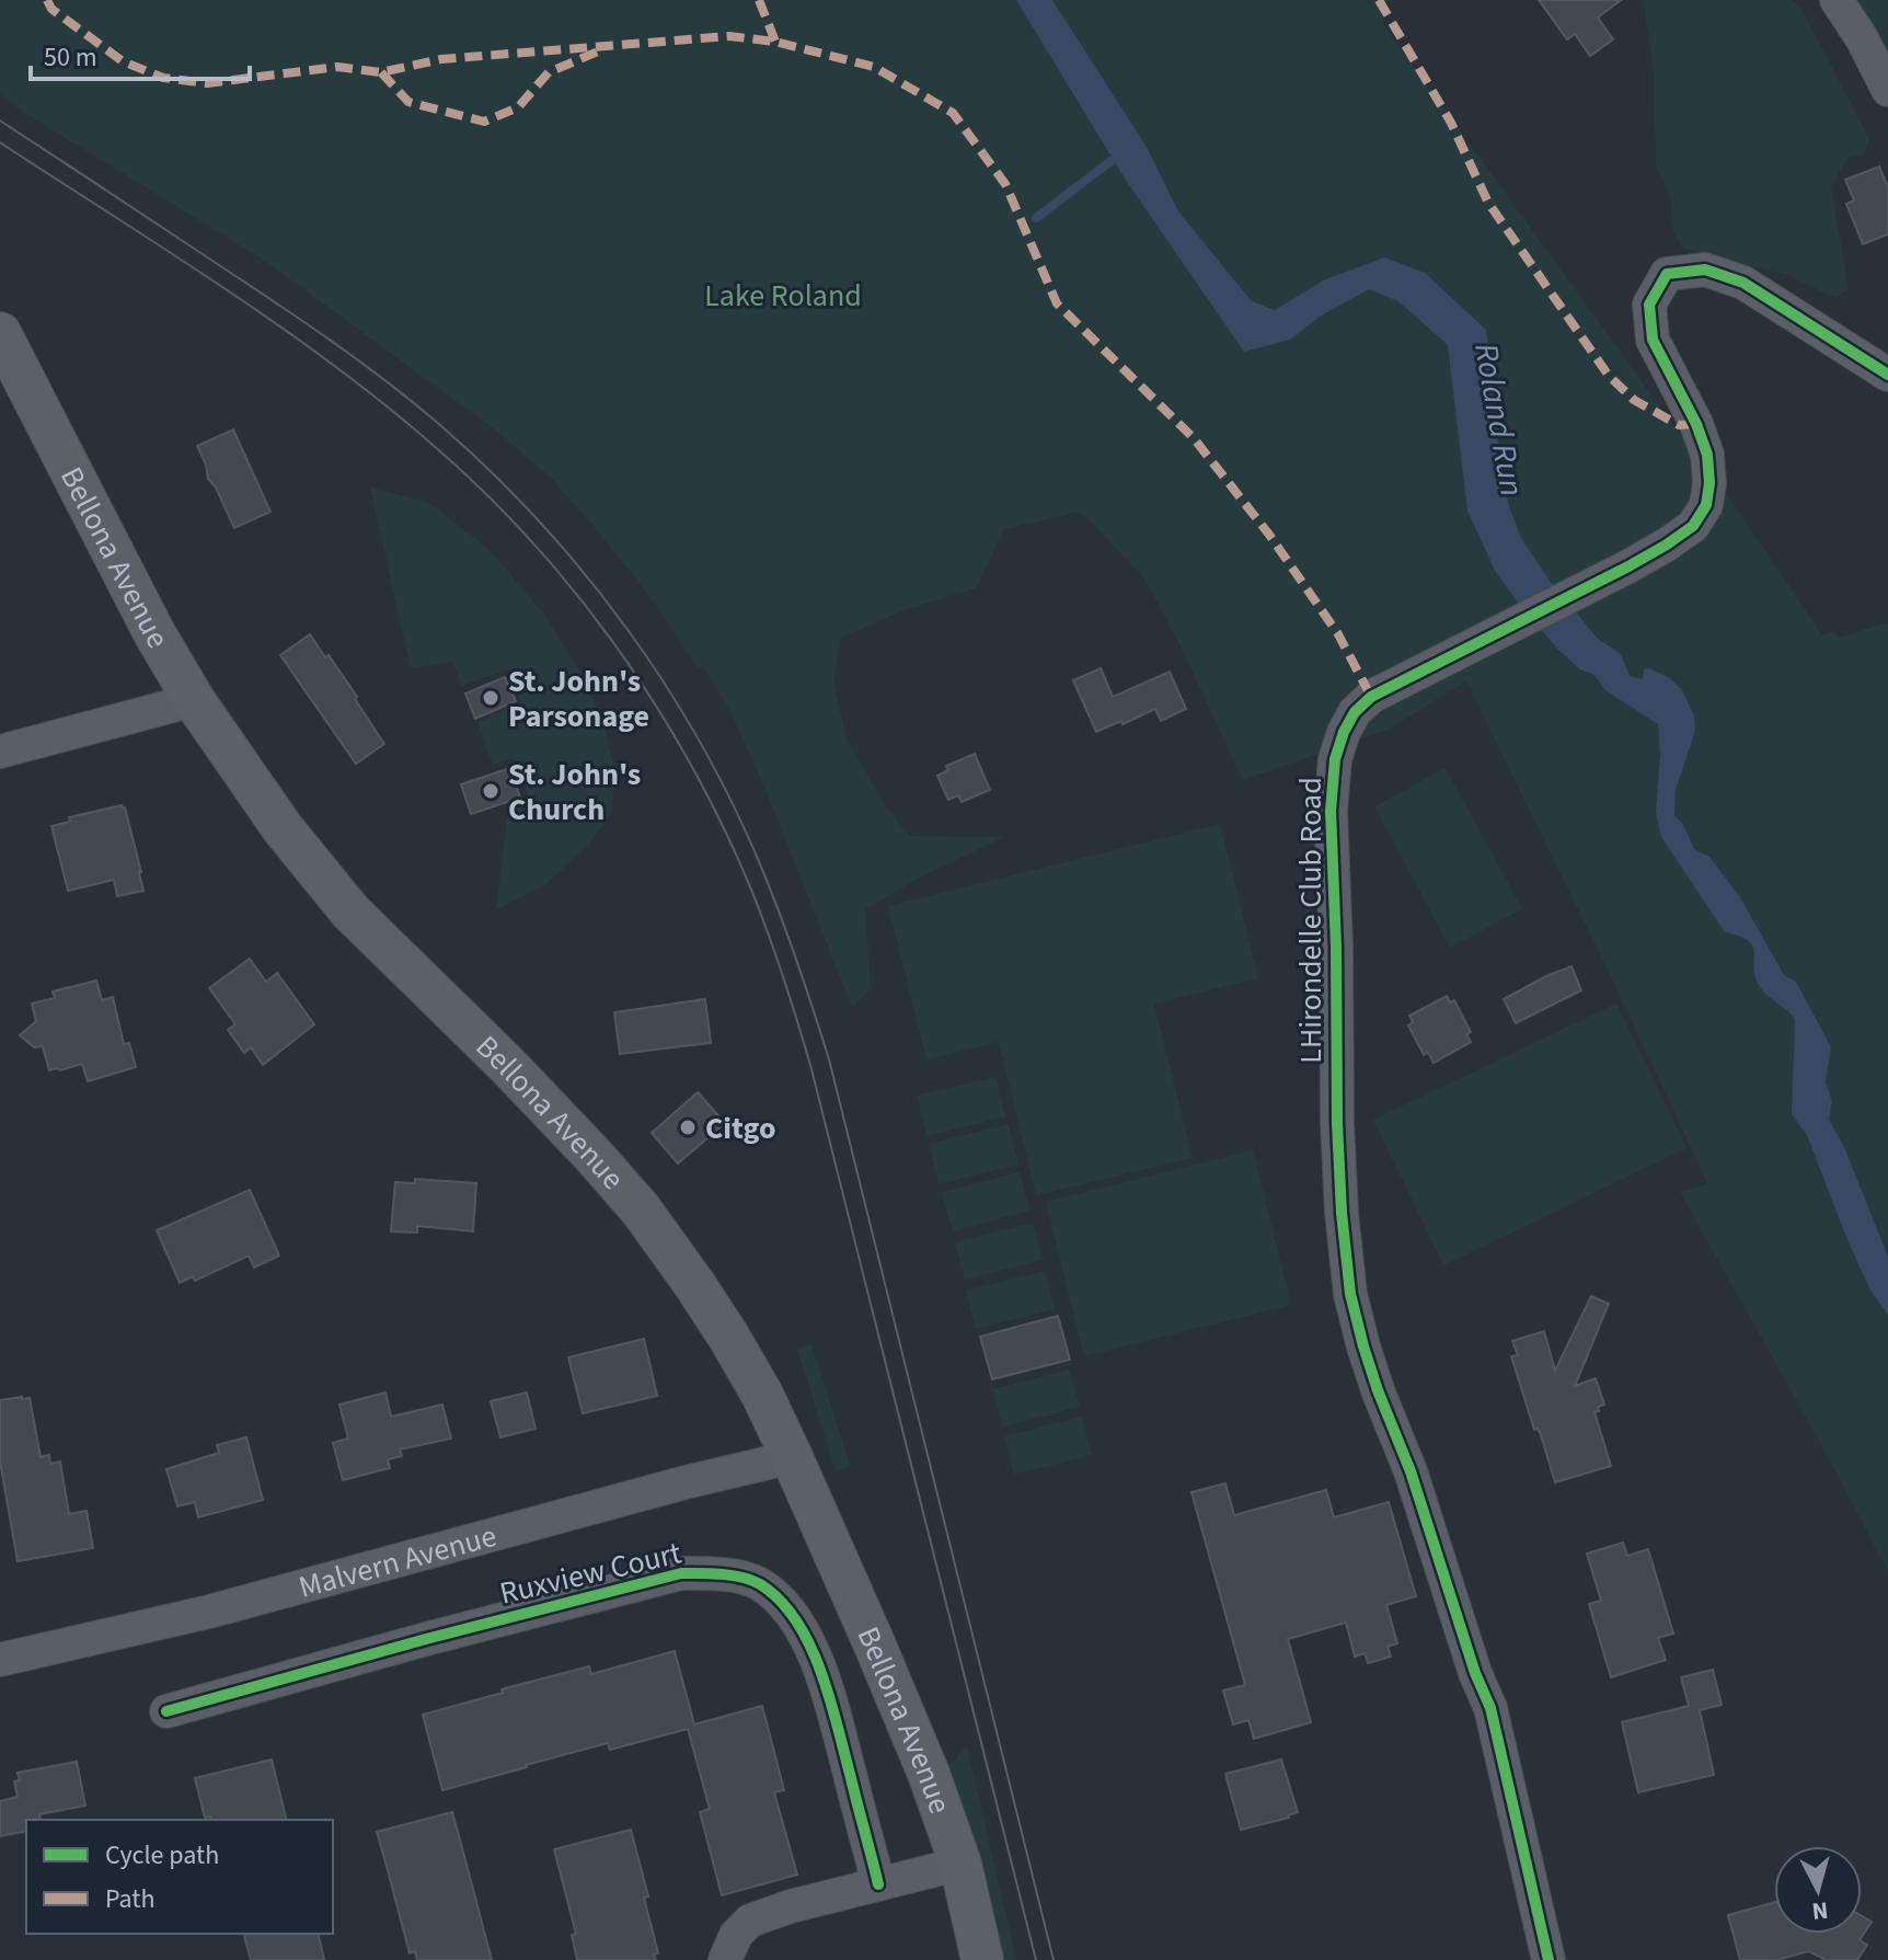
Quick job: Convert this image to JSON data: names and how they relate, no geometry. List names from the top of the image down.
{
  "streets": {
    "main road": ["Bellona Avenue"],
    "street": ["LHirondelle Club Road", "Malvern Avenue", "Ruxview Court"]
  },
  "crossings": [
    ["Bellona Avenue", "Malvern Avenue"]
  ],
  "water": ["Roland Run"],
  "parks": ["Lake Roland"],
  "places": ["St. John's Parsonage", "St. John's Church", "Citgo"],
  "legend": ["Cycle path", "Path"],
  "scale_bar": "50 m",
  "north": "bottom"
}
